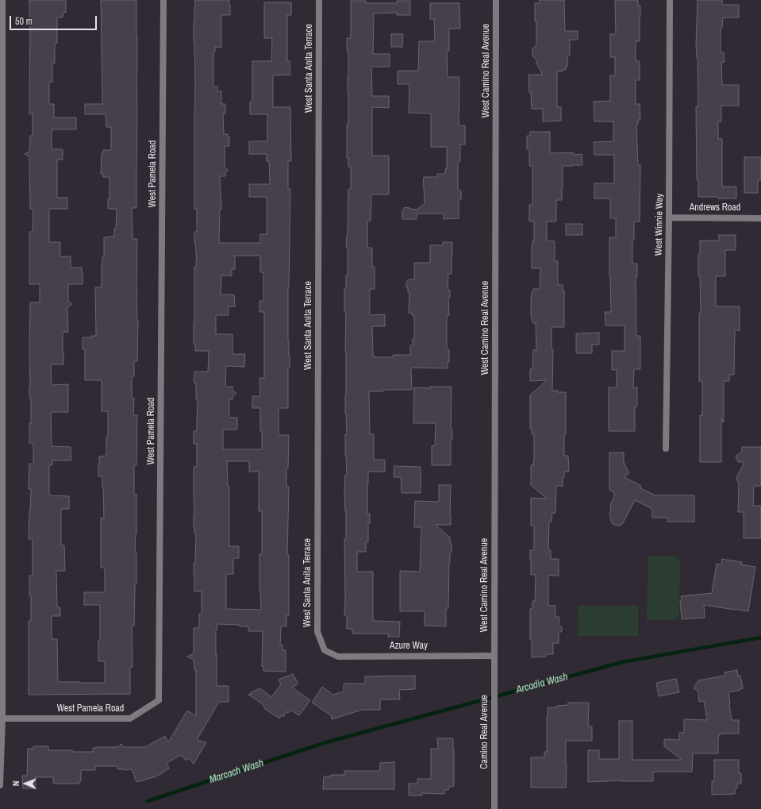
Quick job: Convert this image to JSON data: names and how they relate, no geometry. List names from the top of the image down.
{
  "streets": {
    "street": [
      "West Santa Anita Terrace",
      "West Camino Real Avenue",
      "West Pamela Road",
      "Andrews Road",
      "West Winnie Way",
      "Azure Way",
      "Camino Real Avenue"
    ]
  },
  "crossings": [
    ["West Santa Anita Terrace", "Azure Way"],
    ["West Camino Real Avenue", "Azure Way"],
    ["West Camino Real Avenue", "Camino Real Avenue"],
    ["Andrews Road", "West Winnie Way"],
    ["Azure Way", "Camino Real Avenue"]
  ],
  "water": ["Arcadia Wash", "Marcach Wash"],
  "scale_bar": "50 m",
  "north": "left"
}
